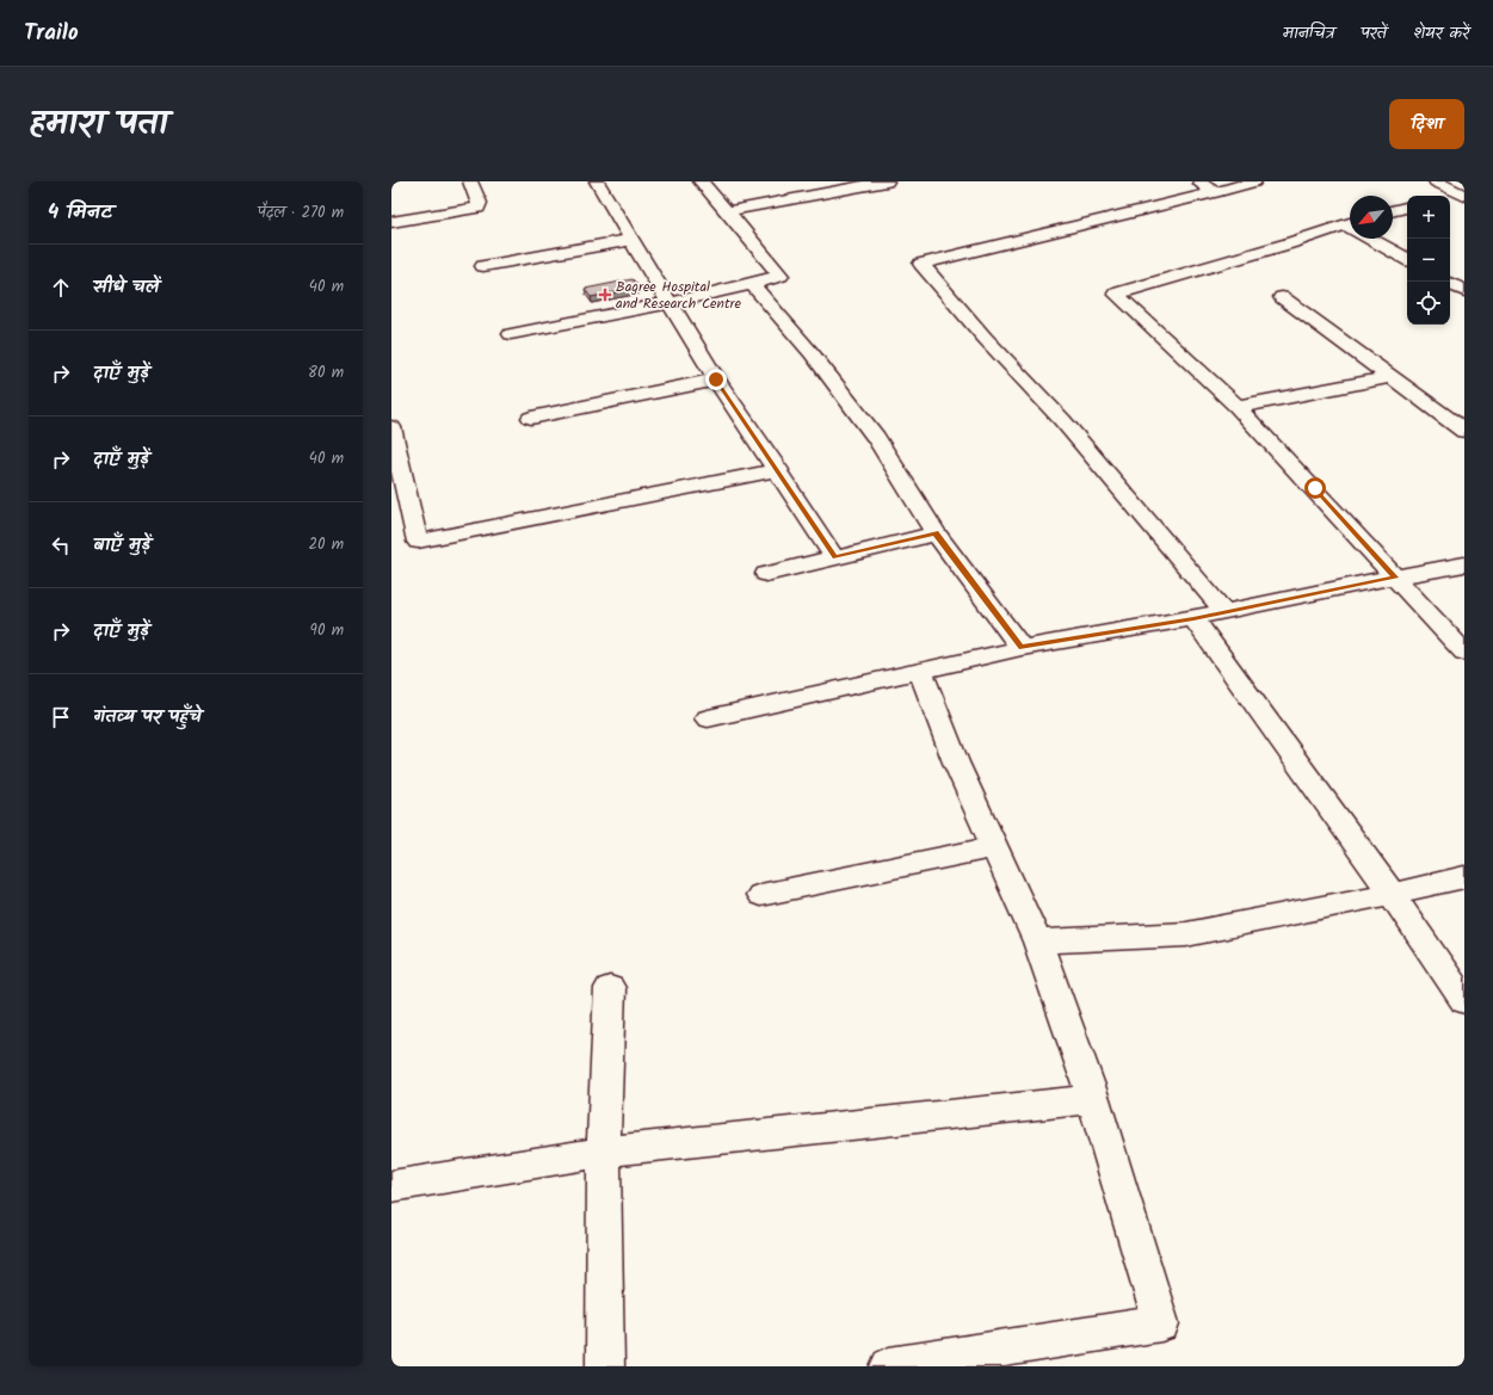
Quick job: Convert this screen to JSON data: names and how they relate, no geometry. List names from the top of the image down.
{
  "places": {
    "health": ["Bagree Hospital and Research Centre"]
  },
  "north": "bottom left",
  "page": {
    "header": "Trailo",
    "nav": ["मानचित्र", "परतें", "शेयर करें"],
    "title": "हमारा पता",
    "buttons": "दिशा",
    "heading": ["4 मिनट", "पैदल · 270 m"],
    "map_buttons": ["+", "−"],
    "list": [
      ["सीधे चलें", "40 m"],
      ["दाएँ मुड़ें", "80 m"],
      ["दाएँ मुड़ें", "40 m"],
      ["बाएँ मुड़ें", "20 m"],
      ["दाएँ मुड़ें", "90 m"],
      "गंतव्य पर पहुँचे"
    ]
  }
}
